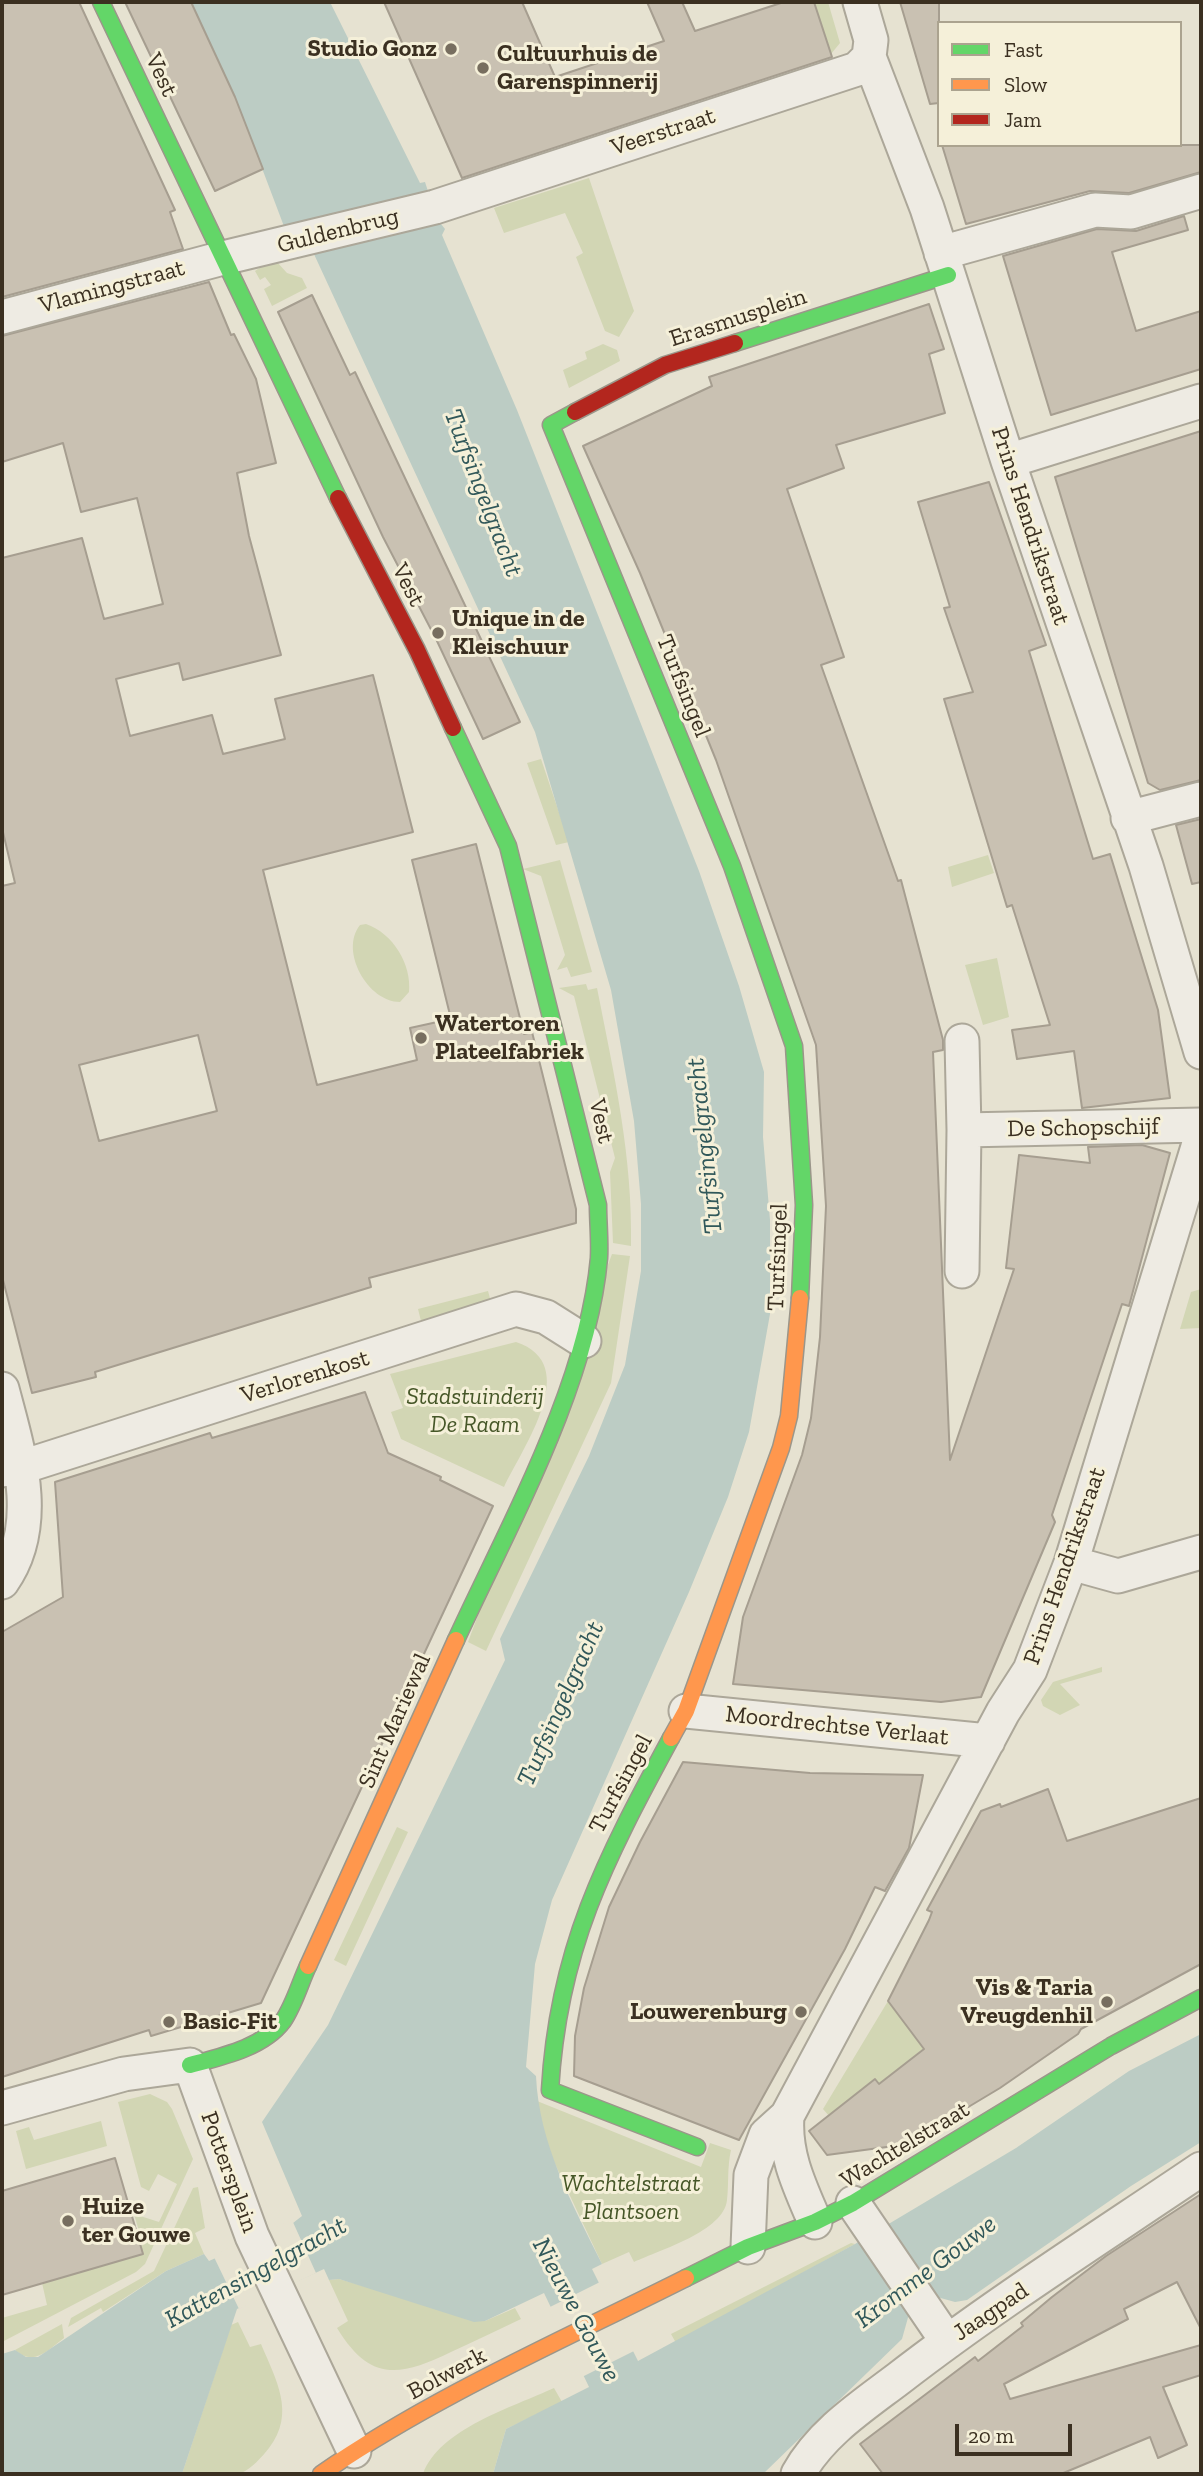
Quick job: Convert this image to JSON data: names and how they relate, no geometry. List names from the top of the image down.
{
  "streets": {
    "street": [
      "Vest",
      "Veerstraat",
      "Guldenbrug",
      "Vlamingstraat",
      "Erasmusplein",
      "Prins Hendrikstraat",
      "Turfsingel",
      "De Schopschijf",
      "Verlorenkost",
      "Sint Mariewal",
      "Moordrechtse Verlaat",
      "Wachtelstraat",
      "Pottersplein",
      "Jaagpad",
      "Bolwerk"
    ]
  },
  "crossings": [
    ["Vest", "Guldenbrug"],
    ["Vest", "Vlamingstraat"],
    ["Vest", "Verlorenkost"],
    ["Vest", "Sint Mariewal"],
    ["Veerstraat", "Guldenbrug"],
    ["Veerstraat", "Prins Hendrikstraat"],
    ["Guldenbrug", "Vlamingstraat"],
    ["Erasmusplein", "Prins Hendrikstraat"],
    ["Erasmusplein", "Turfsingel"],
    ["Prins Hendrikstraat", "Moordrechtse Verlaat"],
    ["Prins Hendrikstraat", "Wachtelstraat"],
    ["Turfsingel", "Moordrechtse Verlaat"],
    ["Verlorenkost", "Sint Mariewal"],
    ["Sint Mariewal", "Pottersplein"],
    ["Wachtelstraat", "Bolwerk"],
    ["Pottersplein", "Bolwerk"]
  ],
  "water": [
    "Turfsingelgracht",
    "Kromme Gouwe",
    "Kattensingelgracht",
    "Nieuwe Gouwe"
  ],
  "parks": ["Stadstuinderij De Raam", "Wachtelstraat Plantsoen"],
  "places": [
    "Studio Gonz",
    "Cultuurhuis de Garenspinnerij",
    "Unique in de Kleischuur",
    "Watertoren Plateelfabriek",
    "Vis & Taria Vreugdenhil",
    "Louwerenburg",
    "Basic-Fit",
    "Huize ter Gouwe"
  ],
  "legend": ["Fast", "Slow", "Jam"],
  "scale_bar": "20 m"
}
